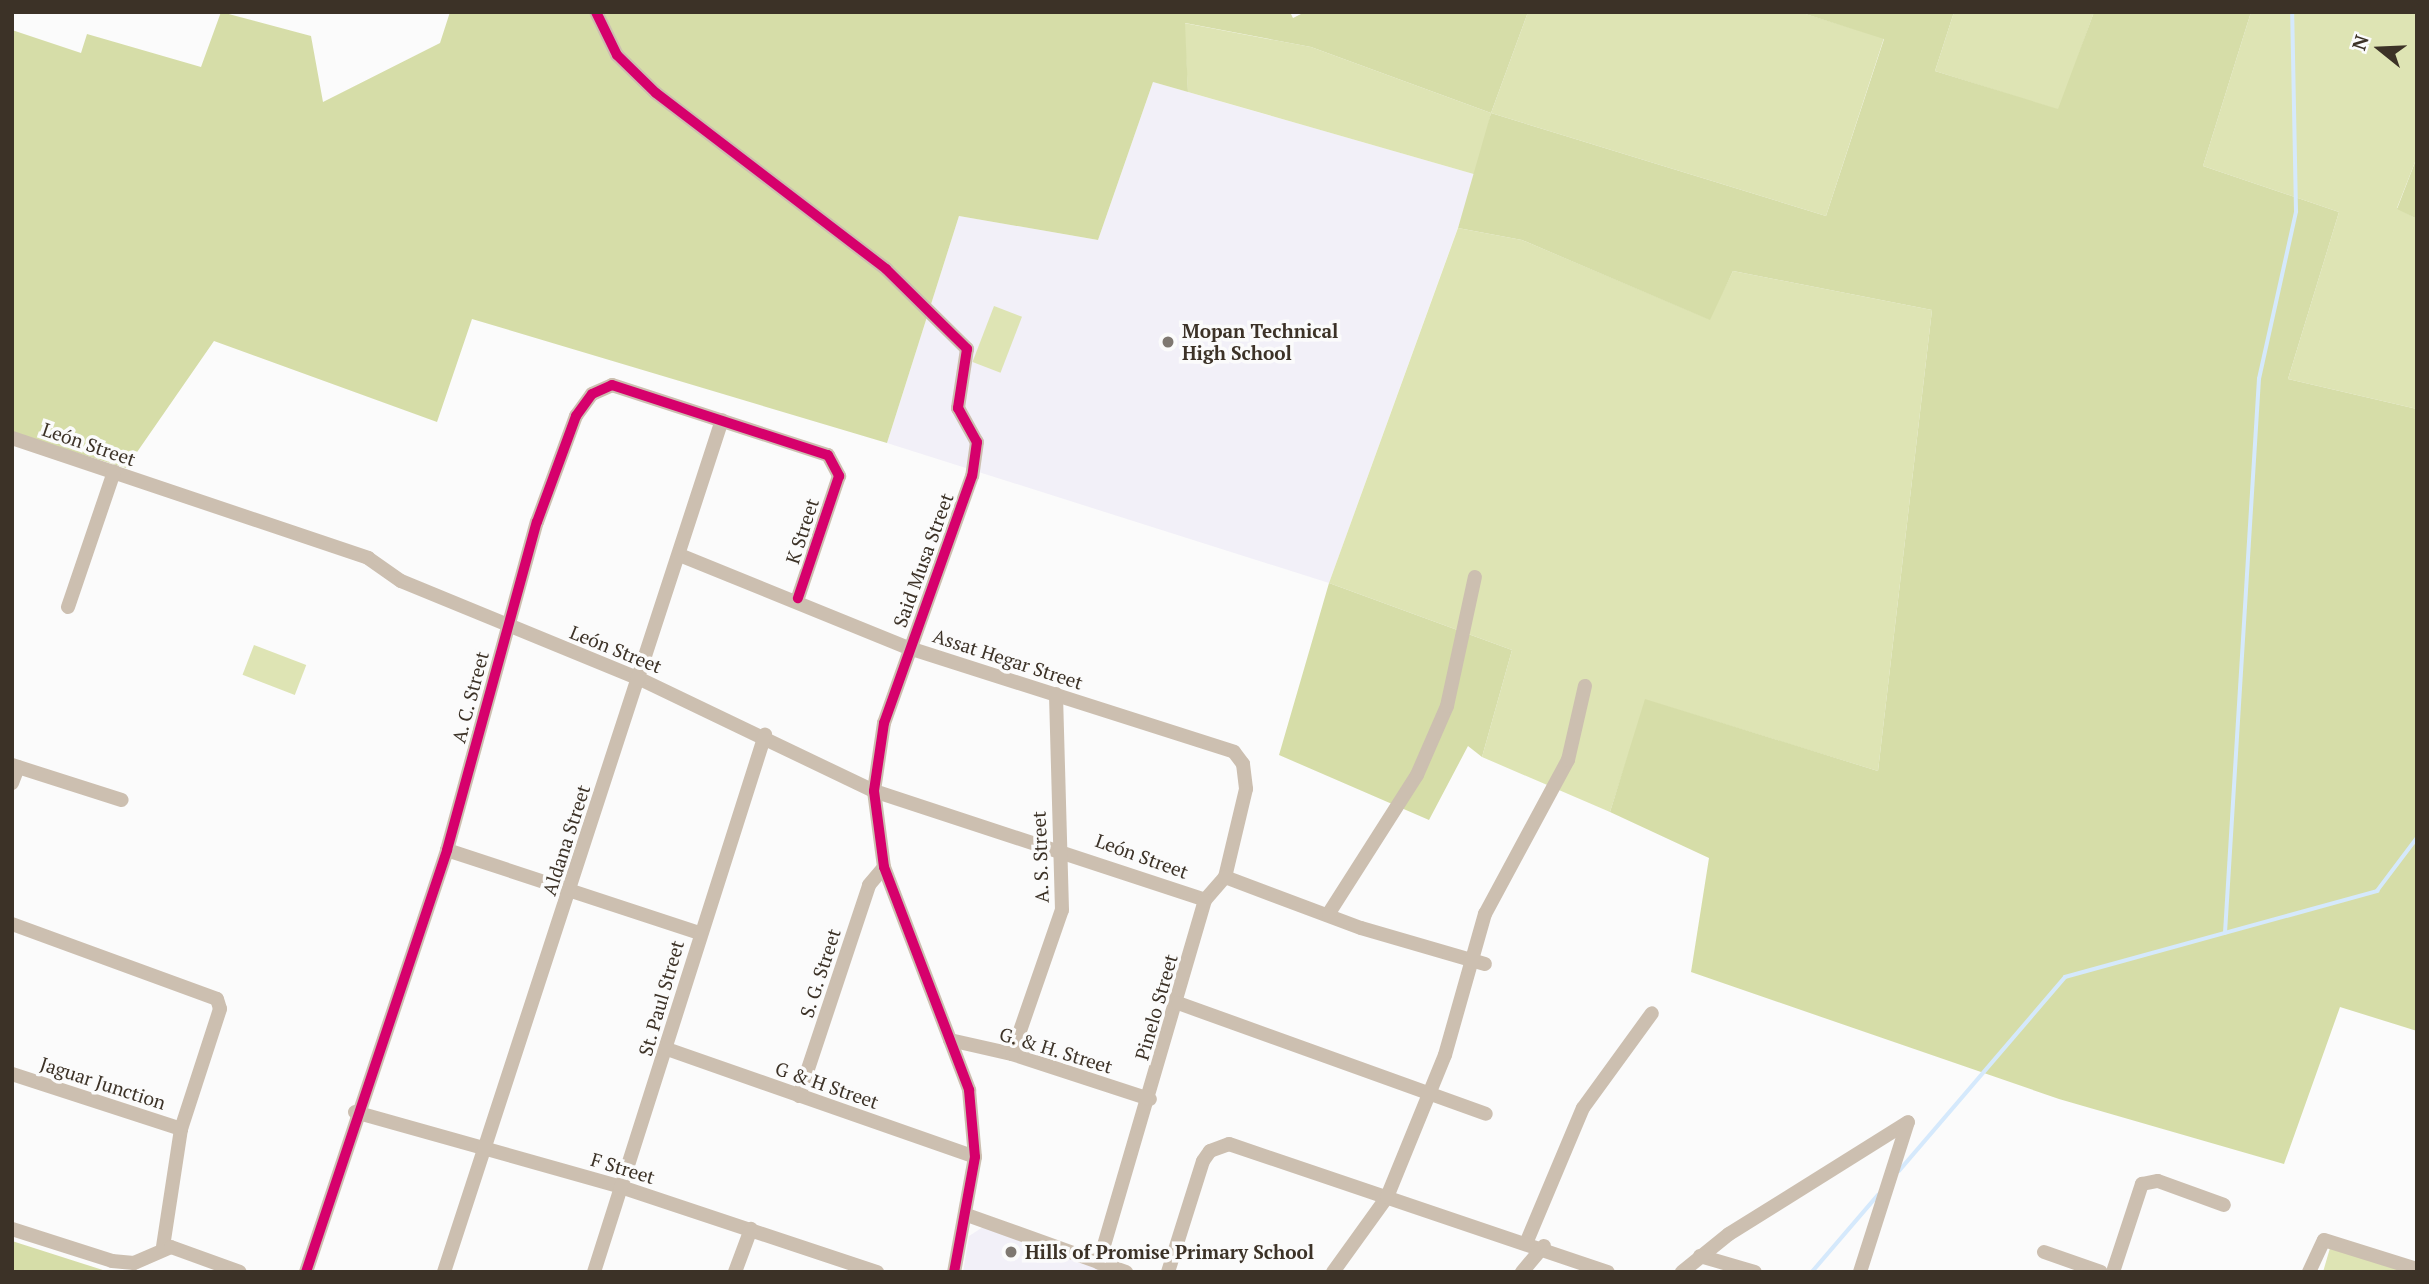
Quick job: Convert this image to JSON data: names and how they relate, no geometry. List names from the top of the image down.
{
  "streets": {
    "street": [
      "León Street",
      "K Street",
      "Said Musa Street",
      "Assat Hegar Street",
      "A. C. Street",
      "Aldana Street",
      "A. S. Street",
      "S. G. Street",
      "St. Paul Street",
      "Pinelo Street",
      "G. & H. Street",
      "Jaguar Junction",
      "G & H Street",
      "F Street"
    ]
  },
  "crossings": [
    ["León Street", "Said Musa Street"],
    ["León Street", "A. C. Street"],
    ["León Street", "Aldana Street"],
    ["León Street", "A. S. Street"],
    ["León Street", "St. Paul Street"],
    ["León Street", "Pinelo Street"],
    ["K Street", "Assat Hegar Street"],
    ["K Street", "A. C. Street"],
    ["Said Musa Street", "Assat Hegar Street"],
    ["Said Musa Street", "S. G. Street"],
    ["Said Musa Street", "G. & H. Street"],
    ["Said Musa Street", "G & H Street"],
    ["Assat Hegar Street", "Aldana Street"],
    ["Assat Hegar Street", "A. S. Street"],
    ["Assat Hegar Street", "Pinelo Street"],
    ["A. C. Street", "Aldana Street"],
    ["A. C. Street", "F Street"],
    ["Aldana Street", "F Street"],
    ["A. S. Street", "G. & H. Street"],
    ["S. G. Street", "G & H Street"],
    ["St. Paul Street", "G & H Street"],
    ["St. Paul Street", "F Street"],
    ["Pinelo Street", "G. & H. Street"]
  ],
  "places": ["Mopan Technical High School", "Hills of Promise Primary School"],
  "north": "left"
}
